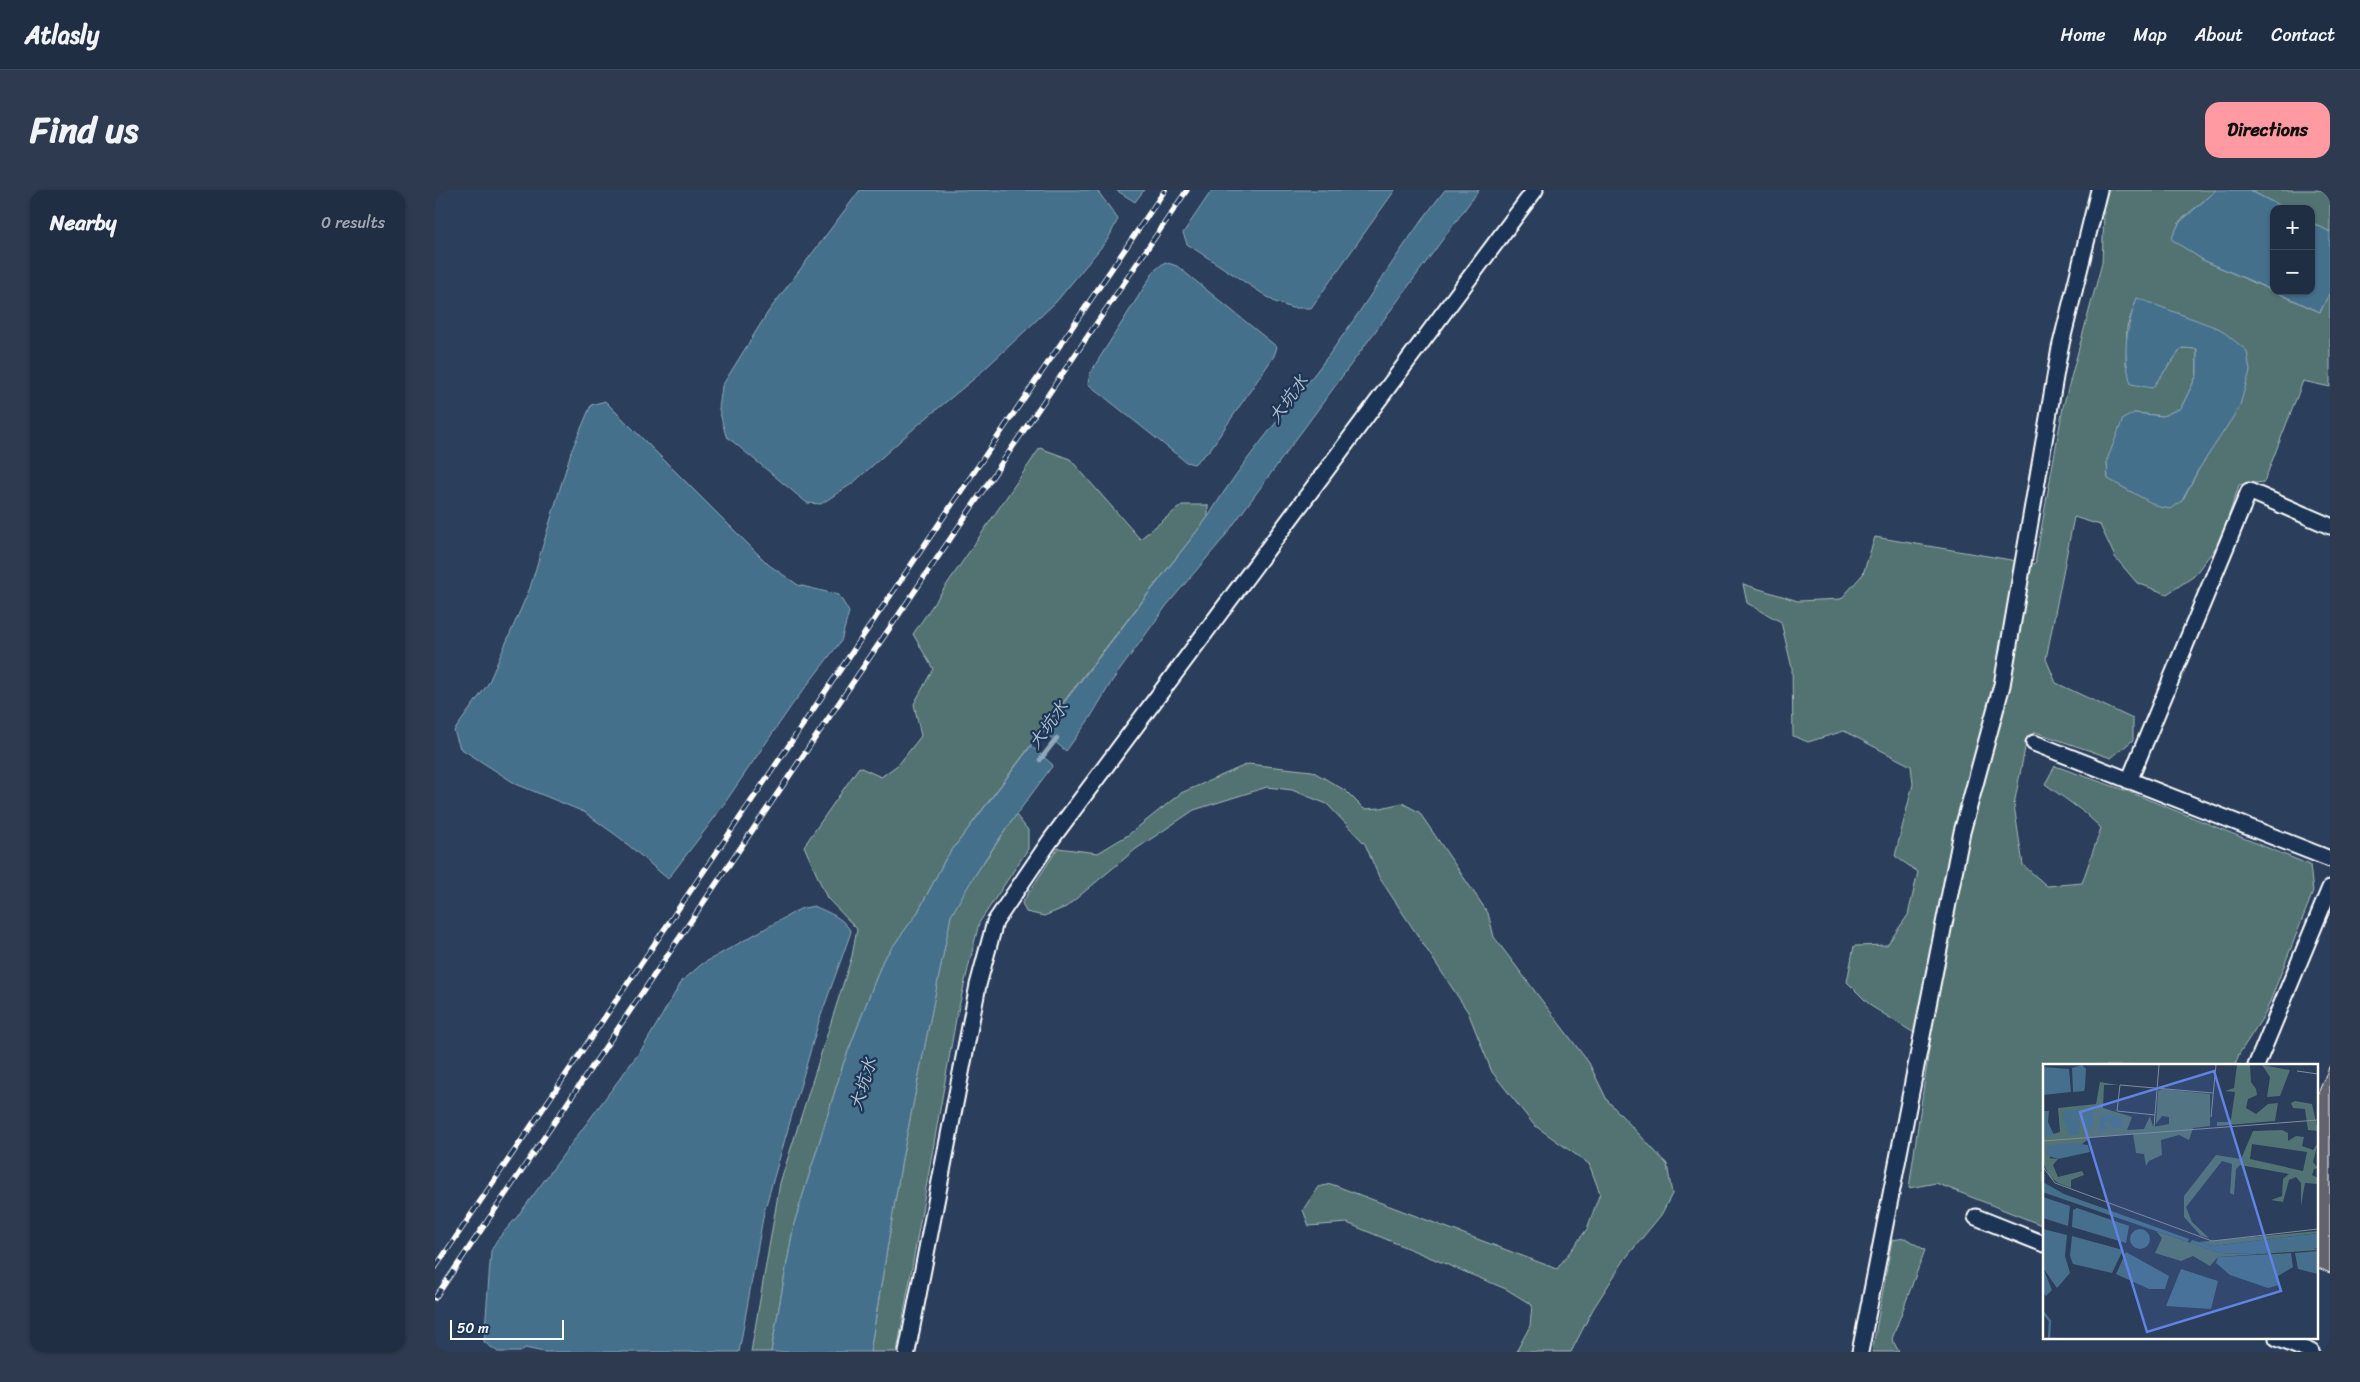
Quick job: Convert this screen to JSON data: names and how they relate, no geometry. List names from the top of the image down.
{
  "water": ["大坑水"],
  "scale_bar": "50 m",
  "page": {
    "header": "Atlasly",
    "nav": [
      "Home",
      "Map",
      "About",
      "Contact"
    ],
    "title": "Find us",
    "buttons": "Directions",
    "heading": ["Nearby", "0 results"],
    "map_buttons": ["+", "−"],
    "scale": "50 m"
  }
}
